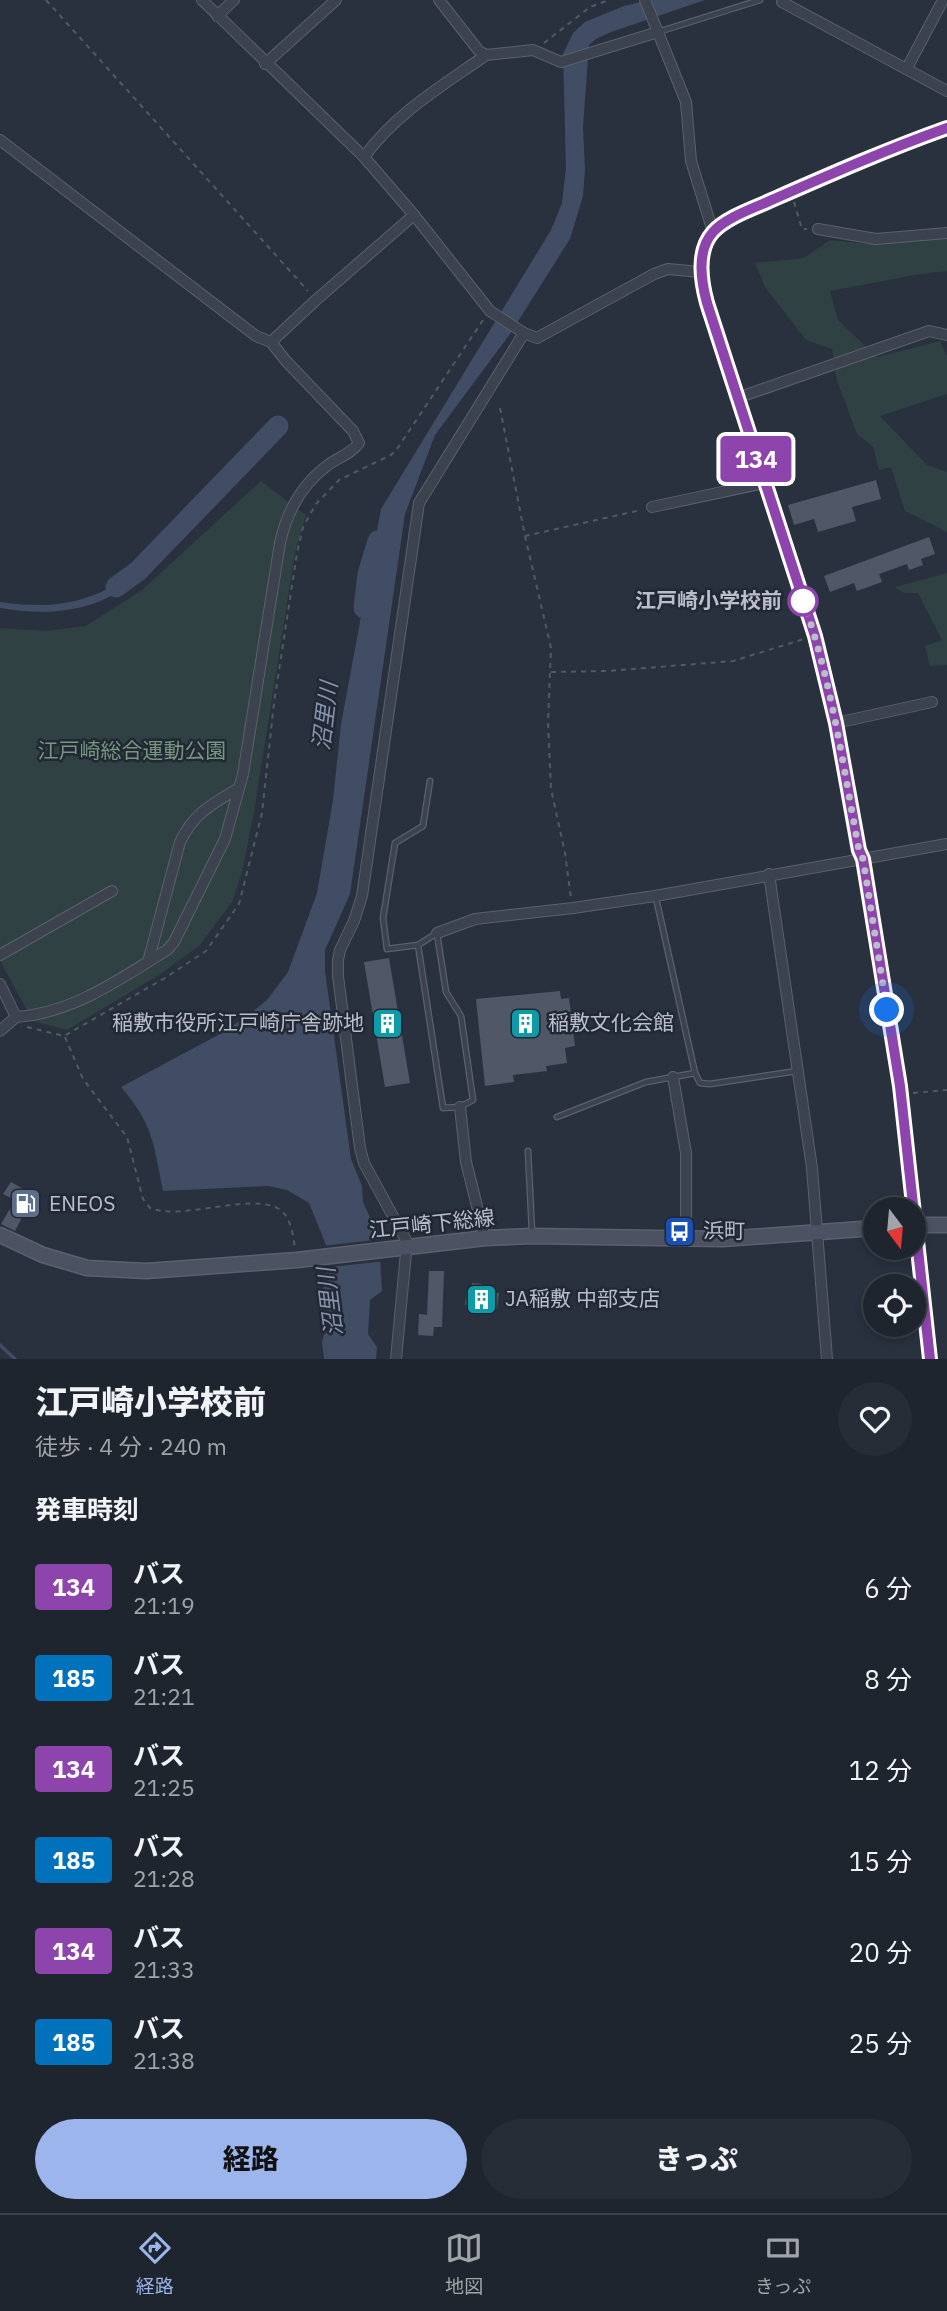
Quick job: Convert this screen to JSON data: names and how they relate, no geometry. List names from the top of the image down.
{
  "streets": {
    "main road": ["江戸崎下総線"]
  },
  "water": ["沼里川"],
  "parks": ["江戸崎総合運動公園"],
  "places": {
    "other": ["江戸崎小学校前"],
    "building": ["稲敷市役所江戸崎庁舎跡地", "稲敷文化会館", "JA稲敷 中部支店"],
    "fuel station": ["ENEOS"],
    "bus stop": ["浜町"]
  },
  "lines": ["bus line 134"],
  "north": "bottom",
  "page": {
    "on_map": "134",
    "heading": [
      ["江戸崎小学校前", "徒歩 · 4 分 · 240 m"],
      "発車時刻"
    ],
    "list": [
      {
        "mark": "134",
        "name": "バス",
        "note": "21:19",
        "value": "6 分"
      },
      {
        "mark": "185",
        "name": "バス",
        "note": "21:21",
        "value": "8 分"
      },
      {
        "mark": "134",
        "name": "バス",
        "note": "21:25",
        "value": "12 分"
      },
      {
        "mark": "185",
        "name": "バス",
        "note": "21:28",
        "value": "15 分"
      },
      {
        "mark": "134",
        "name": "バス",
        "note": "21:33",
        "value": "20 分"
      },
      {
        "mark": "185",
        "name": "バス",
        "note": "21:38",
        "value": "25 分"
      }
    ],
    "buttons": ["経路", "きっぷ"],
    "tabs": ["経路", "地図", "きっぷ"]
  }
}
